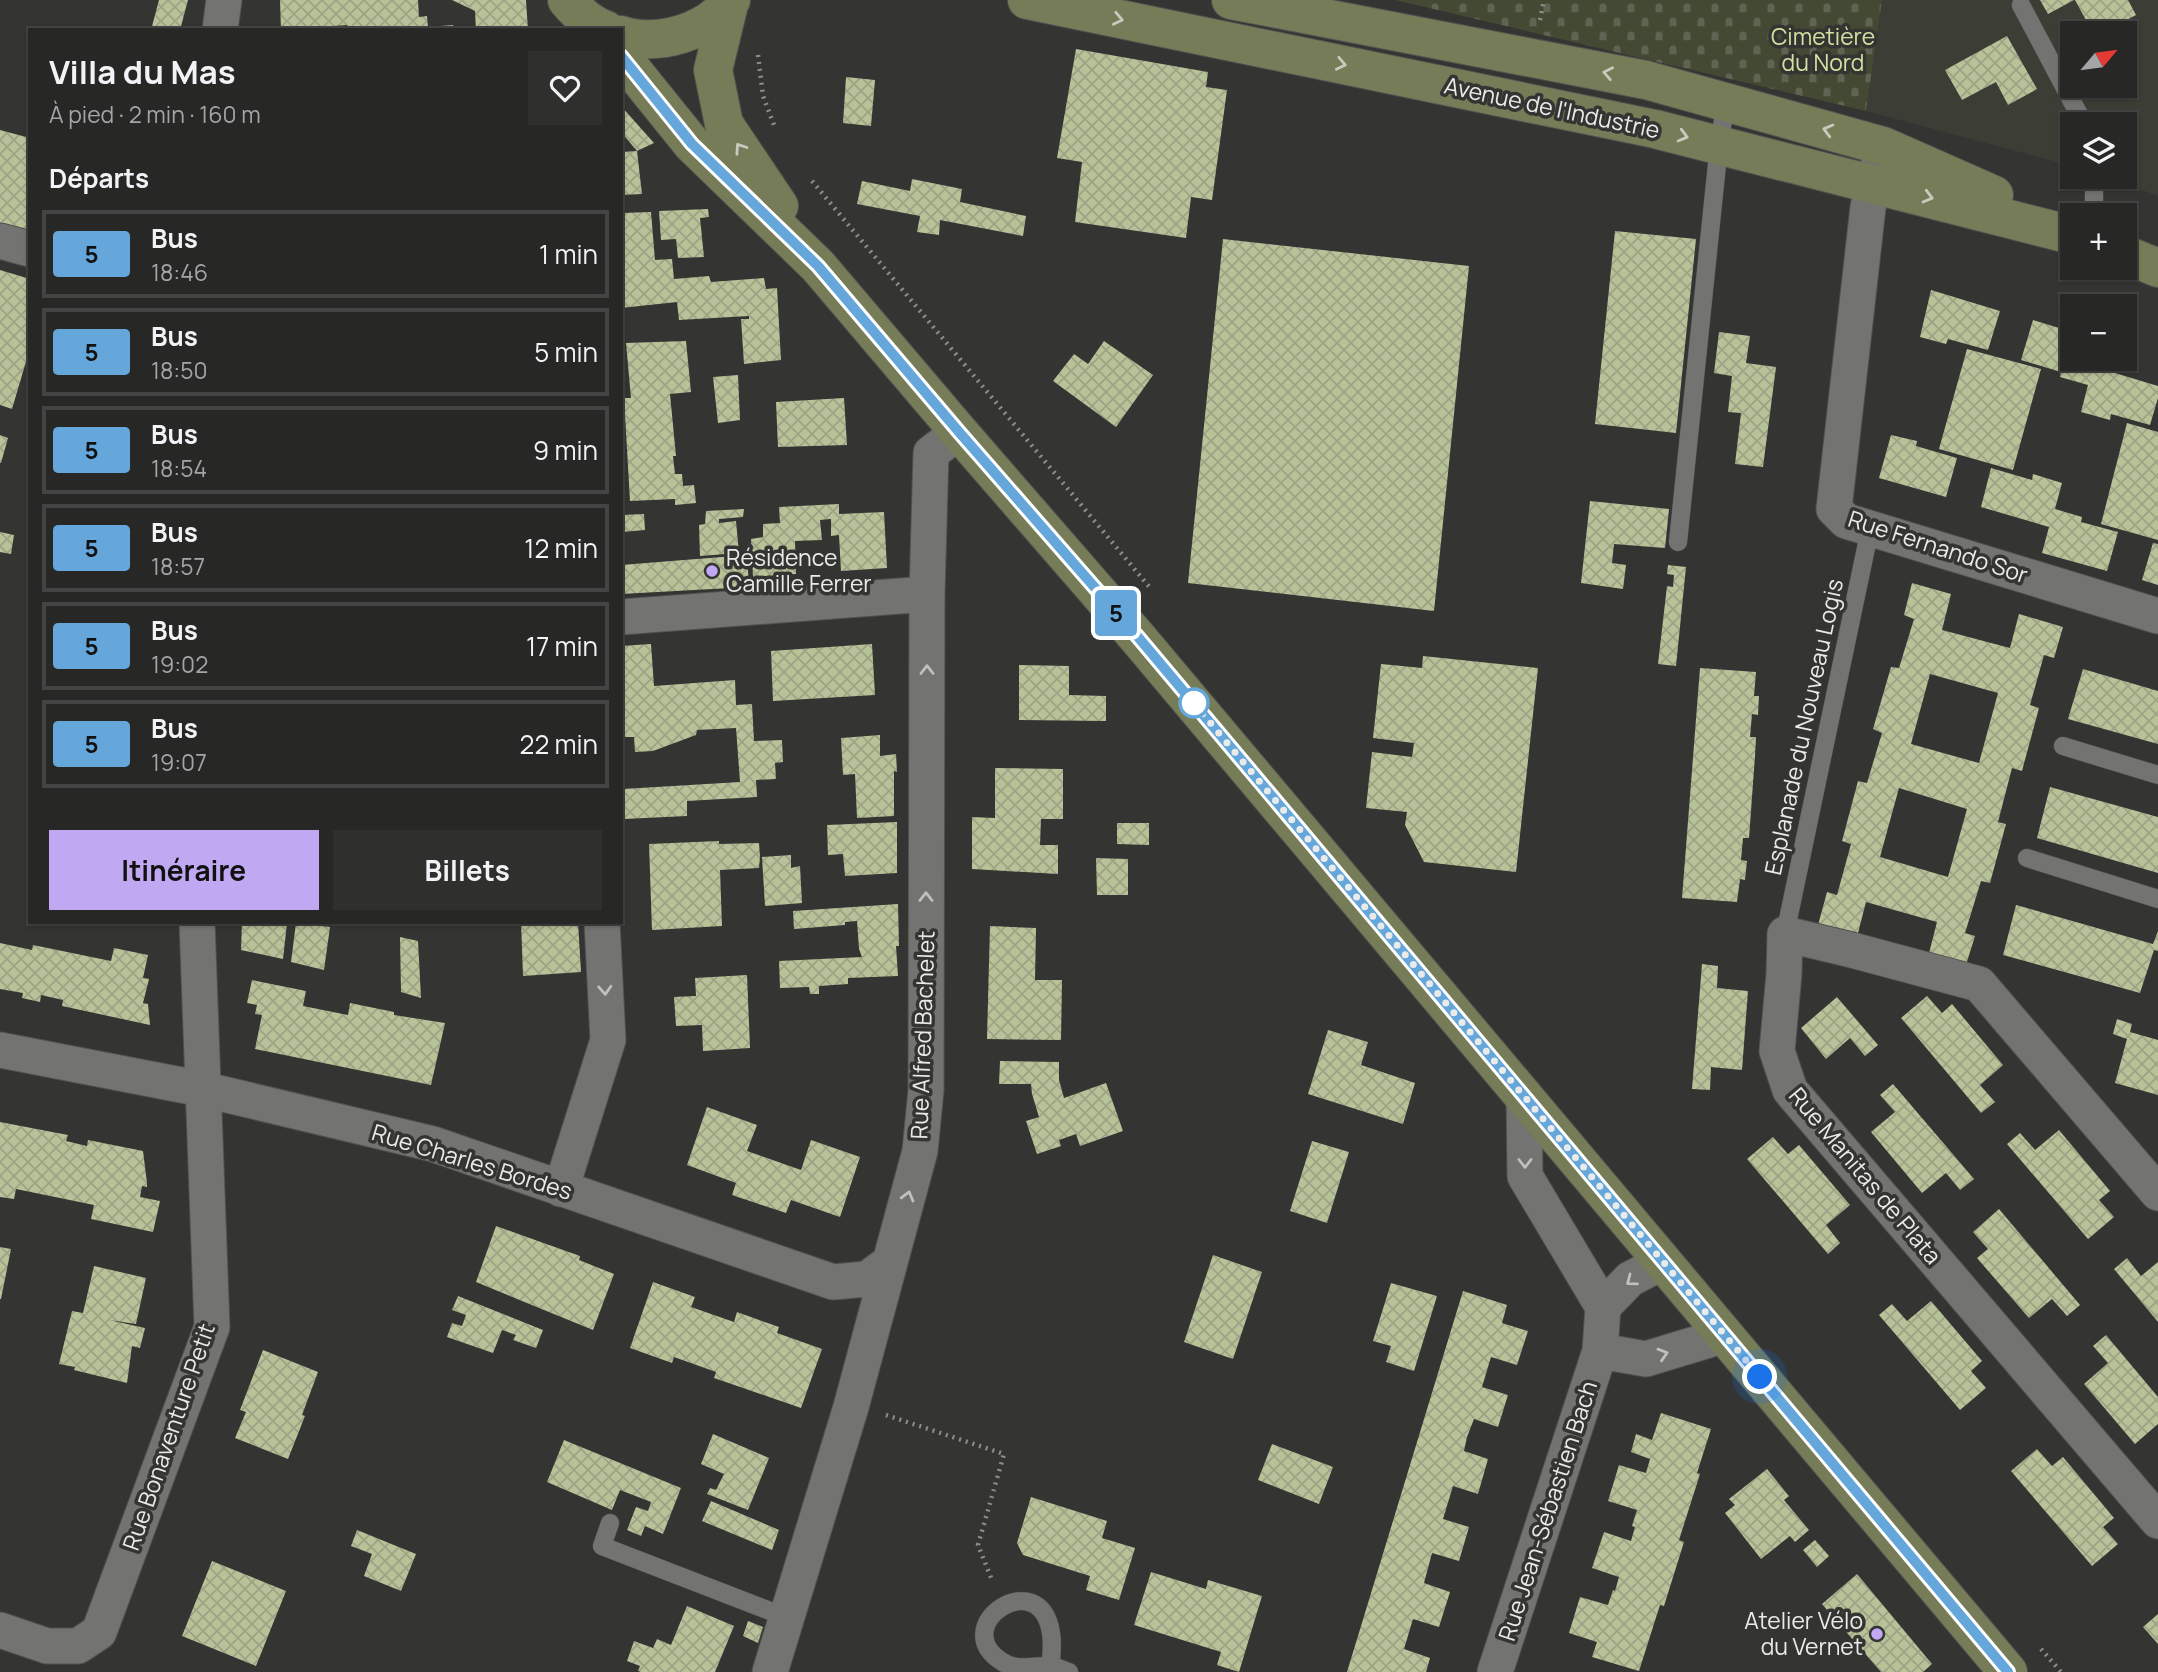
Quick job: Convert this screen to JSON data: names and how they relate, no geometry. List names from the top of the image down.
{
  "streets": {
    "street": [
      "Avenue de l'Industrie",
      "Rue Fernando Sor",
      "Rue Alfred Bachelet",
      "Rue Charles Bordes",
      "Rue Manitas de Plata",
      "Rue Bonaventure Petit",
      "Rue Jean-Sébastien Bach"
    ],
    "lane": ["Esplanade du Nouveau Logis"]
  },
  "crossings": [
    ["Avenue de l'Industrie", "Rue Fernando Sor"],
    ["Rue Fernando Sor", "Esplanade du Nouveau Logis"],
    ["Esplanade du Nouveau Logis", "Rue Manitas de Plata"],
    ["Rue Alfred Bachelet", "Rue Charles Bordes"],
    ["Rue Charles Bordes", "Rue Bonaventure Petit"]
  ],
  "one_way": ["Rue Alfred Bachelet"],
  "parks": ["Cimetière du Nord"],
  "places": ["Résidence Camille Ferrer", "Atelier Vélo du Vernet"],
  "lines": ["bus line 5"],
  "north": "top right",
  "page": {
    "on_map": "5",
    "map_buttons": ["+", "−"],
    "heading": [
      ["Villa du Mas", "À pied · 2 min · 160 m"],
      "Départs"
    ],
    "list": [
      {
        "mark": "5",
        "name": "Bus",
        "note": "18:46",
        "value": "1 min"
      },
      {
        "mark": "5",
        "name": "Bus",
        "note": "18:50",
        "value": "5 min"
      },
      {
        "mark": "5",
        "name": "Bus",
        "note": "18:54",
        "value": "9 min"
      },
      {
        "mark": "5",
        "name": "Bus",
        "note": "18:57",
        "value": "12 min"
      },
      {
        "mark": "5",
        "name": "Bus",
        "note": "19:02",
        "value": "17 min"
      },
      {
        "mark": "5",
        "name": "Bus",
        "note": "19:07",
        "value": "22 min"
      }
    ],
    "buttons": ["Itinéraire", "Billets"]
  }
}
